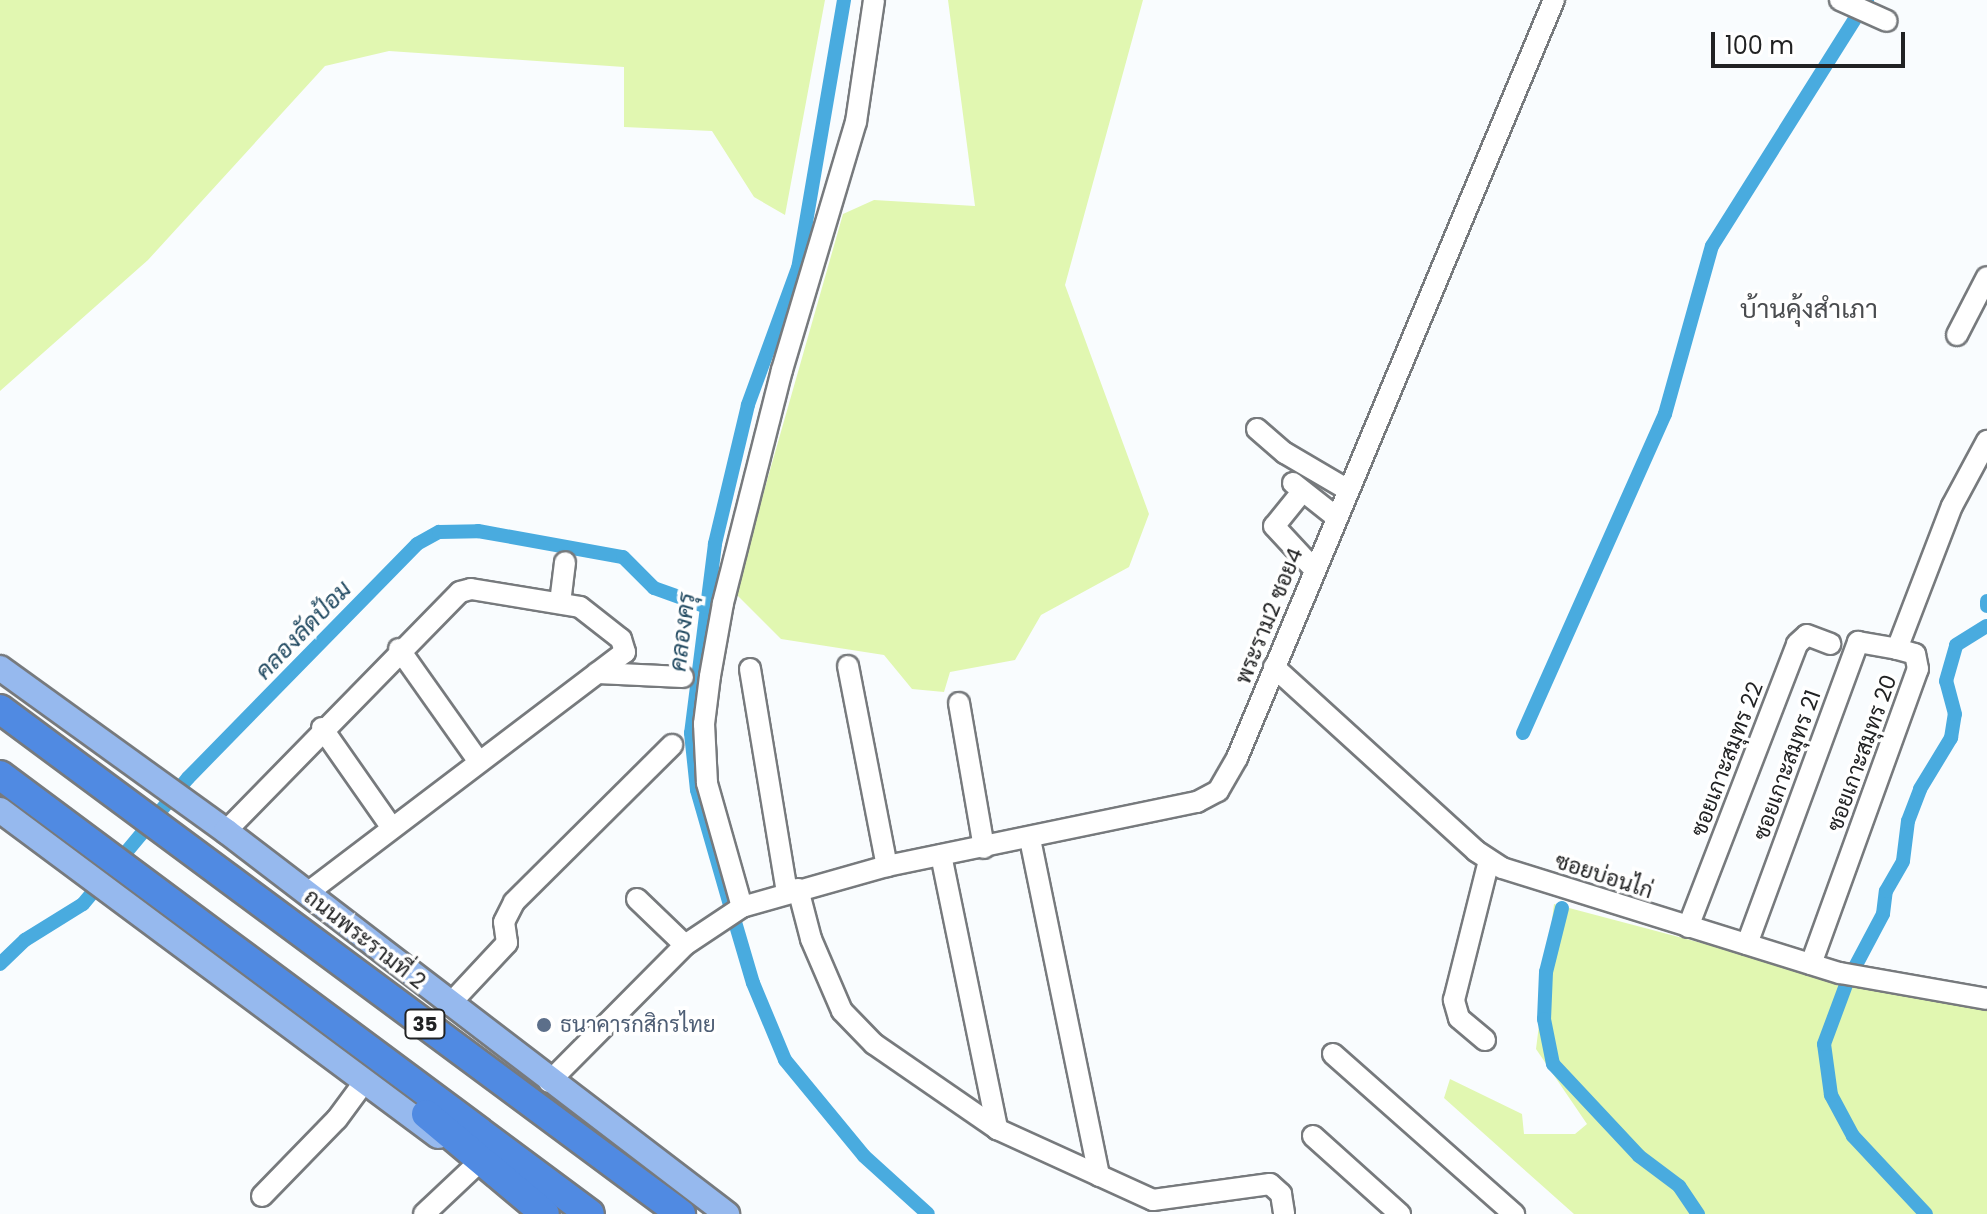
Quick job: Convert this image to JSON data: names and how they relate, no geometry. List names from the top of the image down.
{
  "streets": {
    "highway": ["ถนนพระรามที่ 2", "35"],
    "street": [
      "พระราม2 ซอย4",
      "ซอยเกาะสมุทร 20",
      "ซอยเกาะสมุทร 22",
      "ซอยเกาะสมุทร 21",
      "ซอยบ่อนไก่"
    ]
  },
  "crossings": [
    ["พระราม2 ซอย4", "ซอยบ่อนไก่"],
    ["ซอยเกาะสมุทร 20", "ซอยเกาะสมุทร 21"],
    ["ซอยเกาะสมุทร 20", "ซอยบ่อนไก่"],
    ["ซอยเกาะสมุทร 22", "ซอยบ่อนไก่"],
    ["ซอยเกาะสมุทร 21", "ซอยบ่อนไก่"]
  ],
  "districts": ["บ้านคุ้งสำเภา"],
  "water": ["คลองลัดป้อม", "คลองครุ"],
  "places": ["ธนาคารกสิกรไทย"],
  "scale_bar": "100 m"
}
